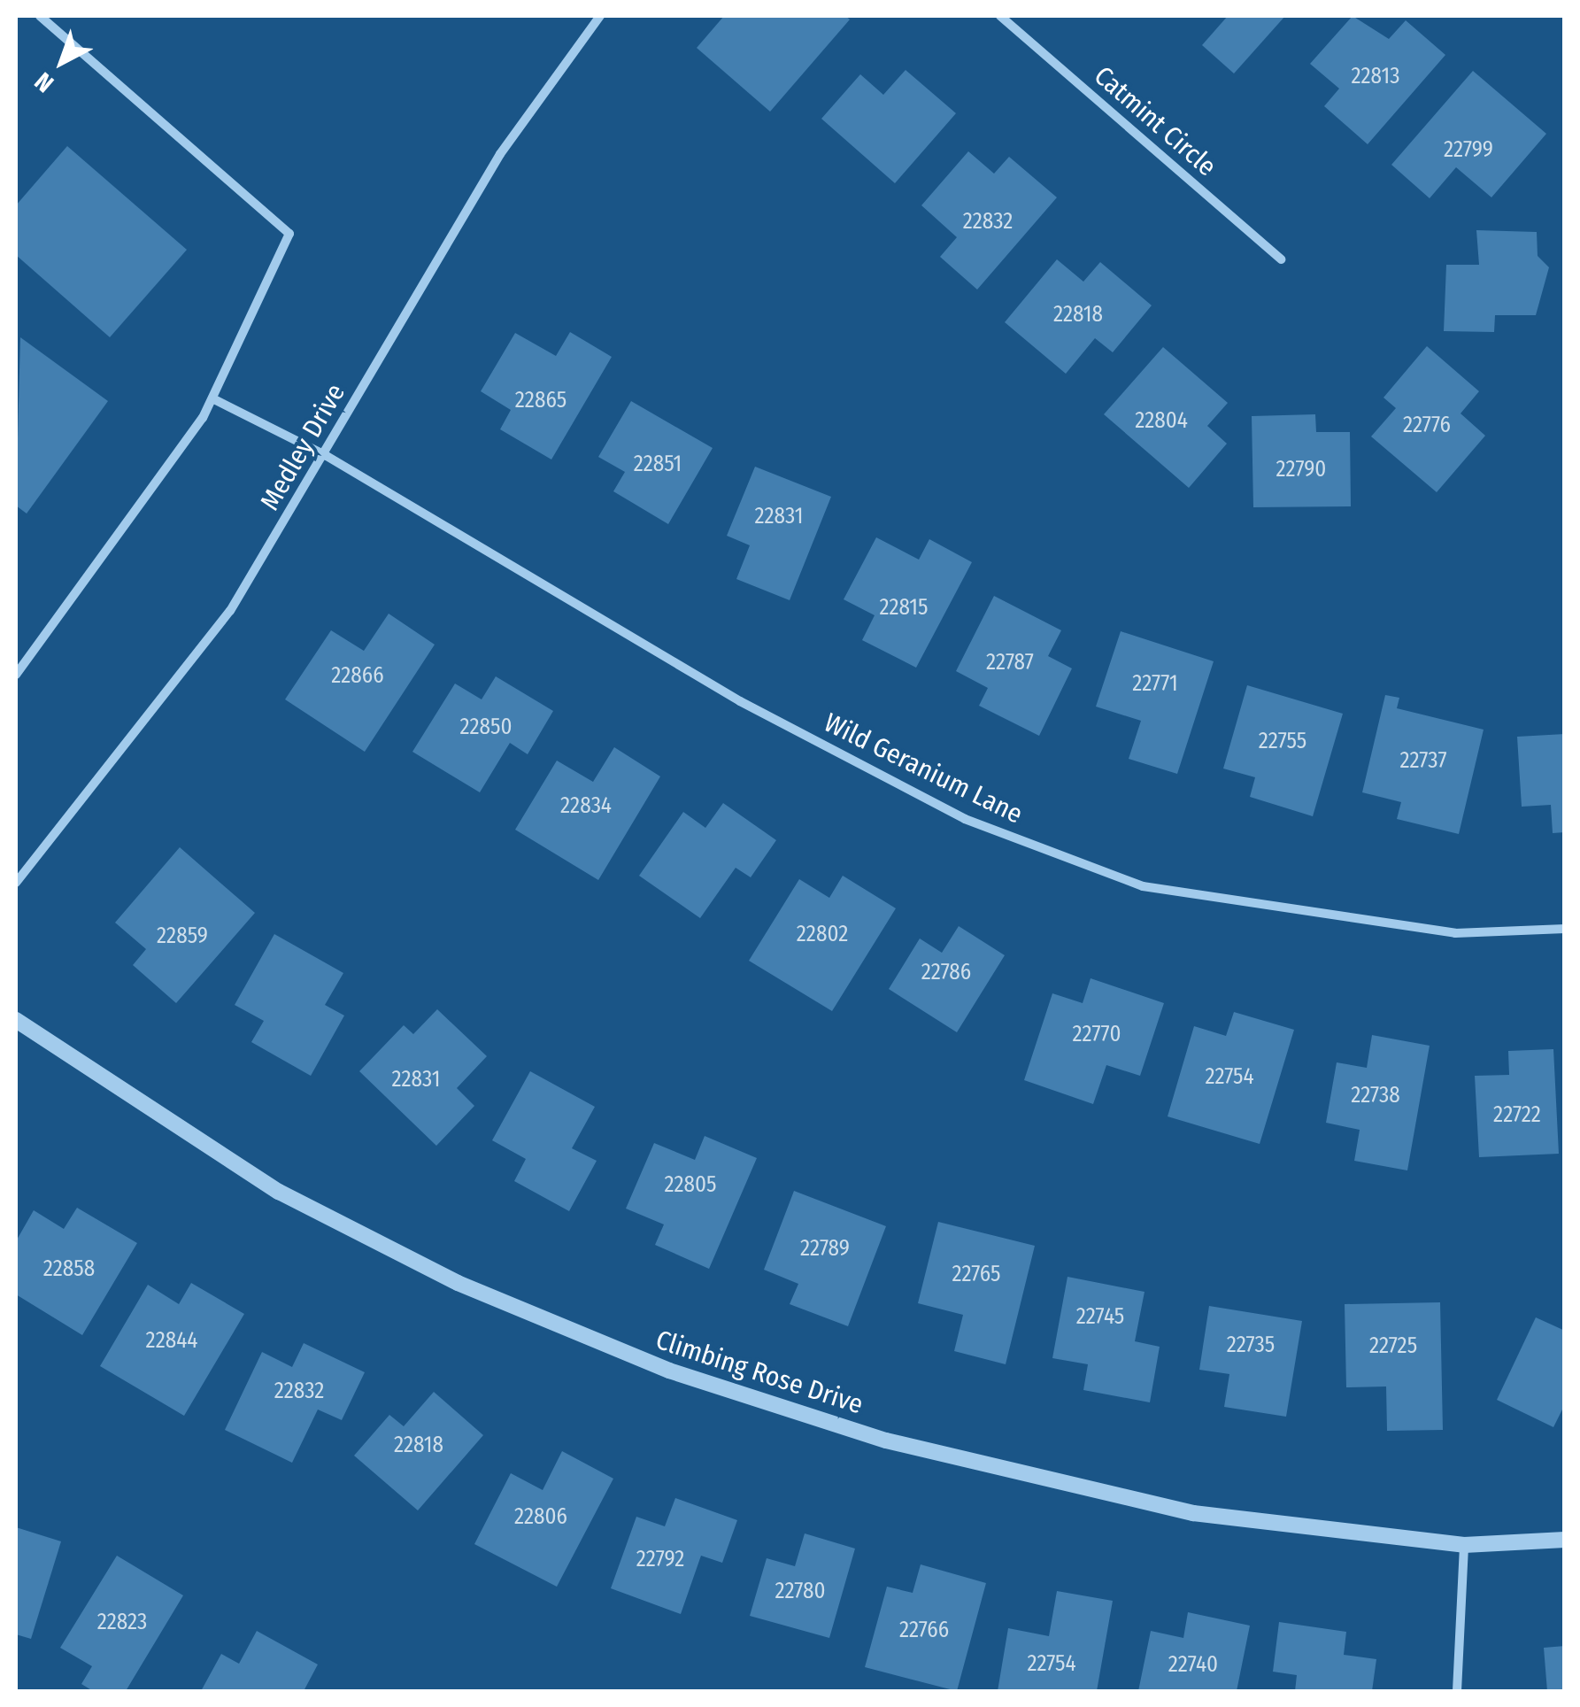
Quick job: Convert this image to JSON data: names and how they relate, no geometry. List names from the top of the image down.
{
  "streets": {
    "street": [
      "Catmint Circle",
      "Medley Drive",
      "Wild Geranium Lane",
      "Climbing Rose Drive"
    ]
  },
  "crossings": [
    ["Medley Drive", "Wild Geranium Lane"]
  ],
  "house_numbers": [
    "22813",
    "22799",
    "22832",
    "22818",
    "22865",
    "22804",
    "22776",
    "22851",
    "22790",
    "22831",
    "22815",
    "22787",
    "22866",
    "22771",
    "22850",
    "22755",
    "22737",
    "22834",
    "22802",
    "22859",
    "22786",
    "22770",
    "22754",
    "22831",
    "22738",
    "22722",
    "22805",
    "22789",
    "22858",
    "22765",
    "22745",
    "22844",
    "22735",
    "22725",
    "22832",
    "22818",
    "22806",
    "22792",
    "22780",
    "22823",
    "22766",
    "22754",
    "22740"
  ],
  "north": "bottom left"
}
